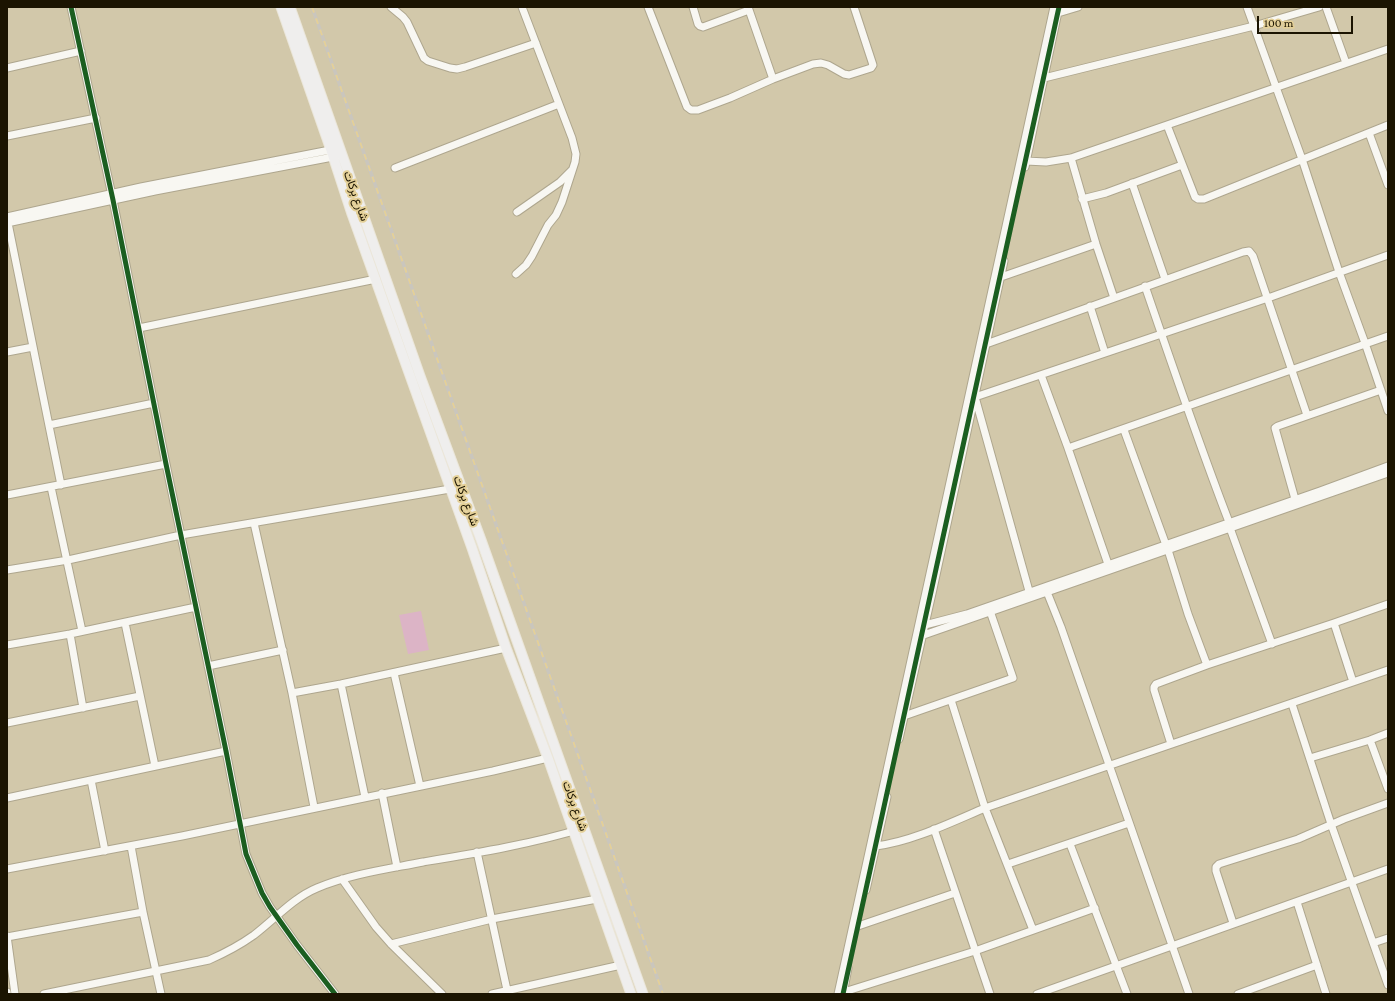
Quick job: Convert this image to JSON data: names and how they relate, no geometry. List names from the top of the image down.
{
  "streets": {
    "main road": ["شارع بركات"]
  },
  "scale_bar": "100 m"
}
